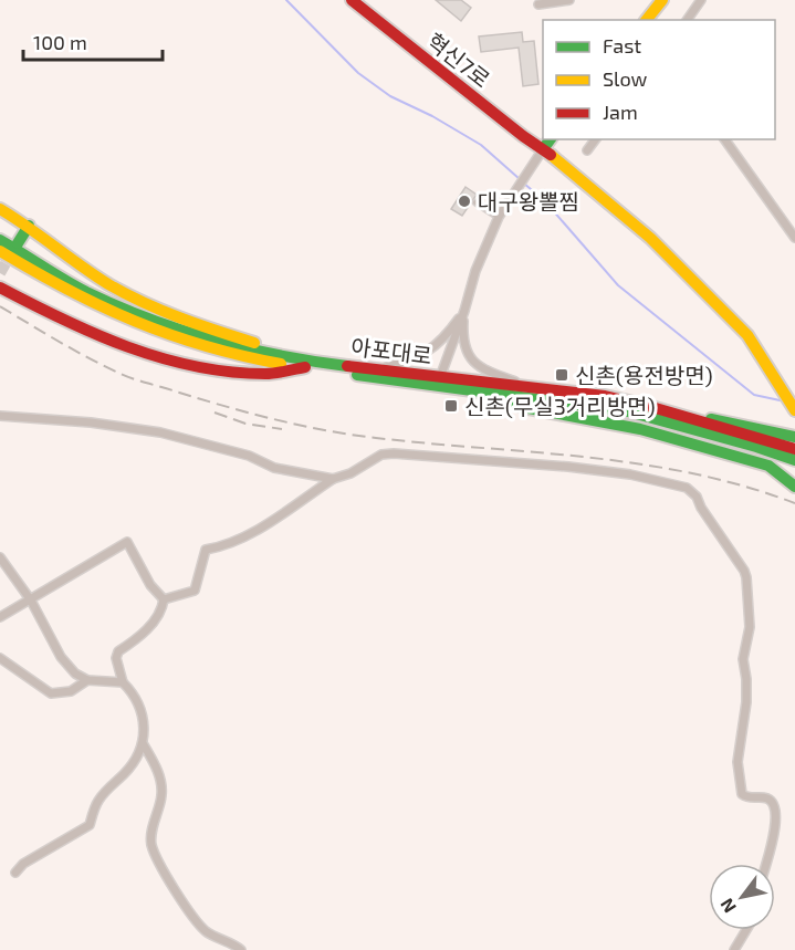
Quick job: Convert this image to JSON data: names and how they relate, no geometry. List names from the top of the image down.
{
  "streets": {
    "main road": ["혁신7로", "아포대로"]
  },
  "places": {
    "other": ["대구왕뽈찜"],
    "transit": ["신촌(용전방면)", "신촌(무실3거리방면)"]
  },
  "legend": ["Fast", "Slow", "Jam"],
  "scale_bar": "100 m",
  "north": "bottom left"
}
